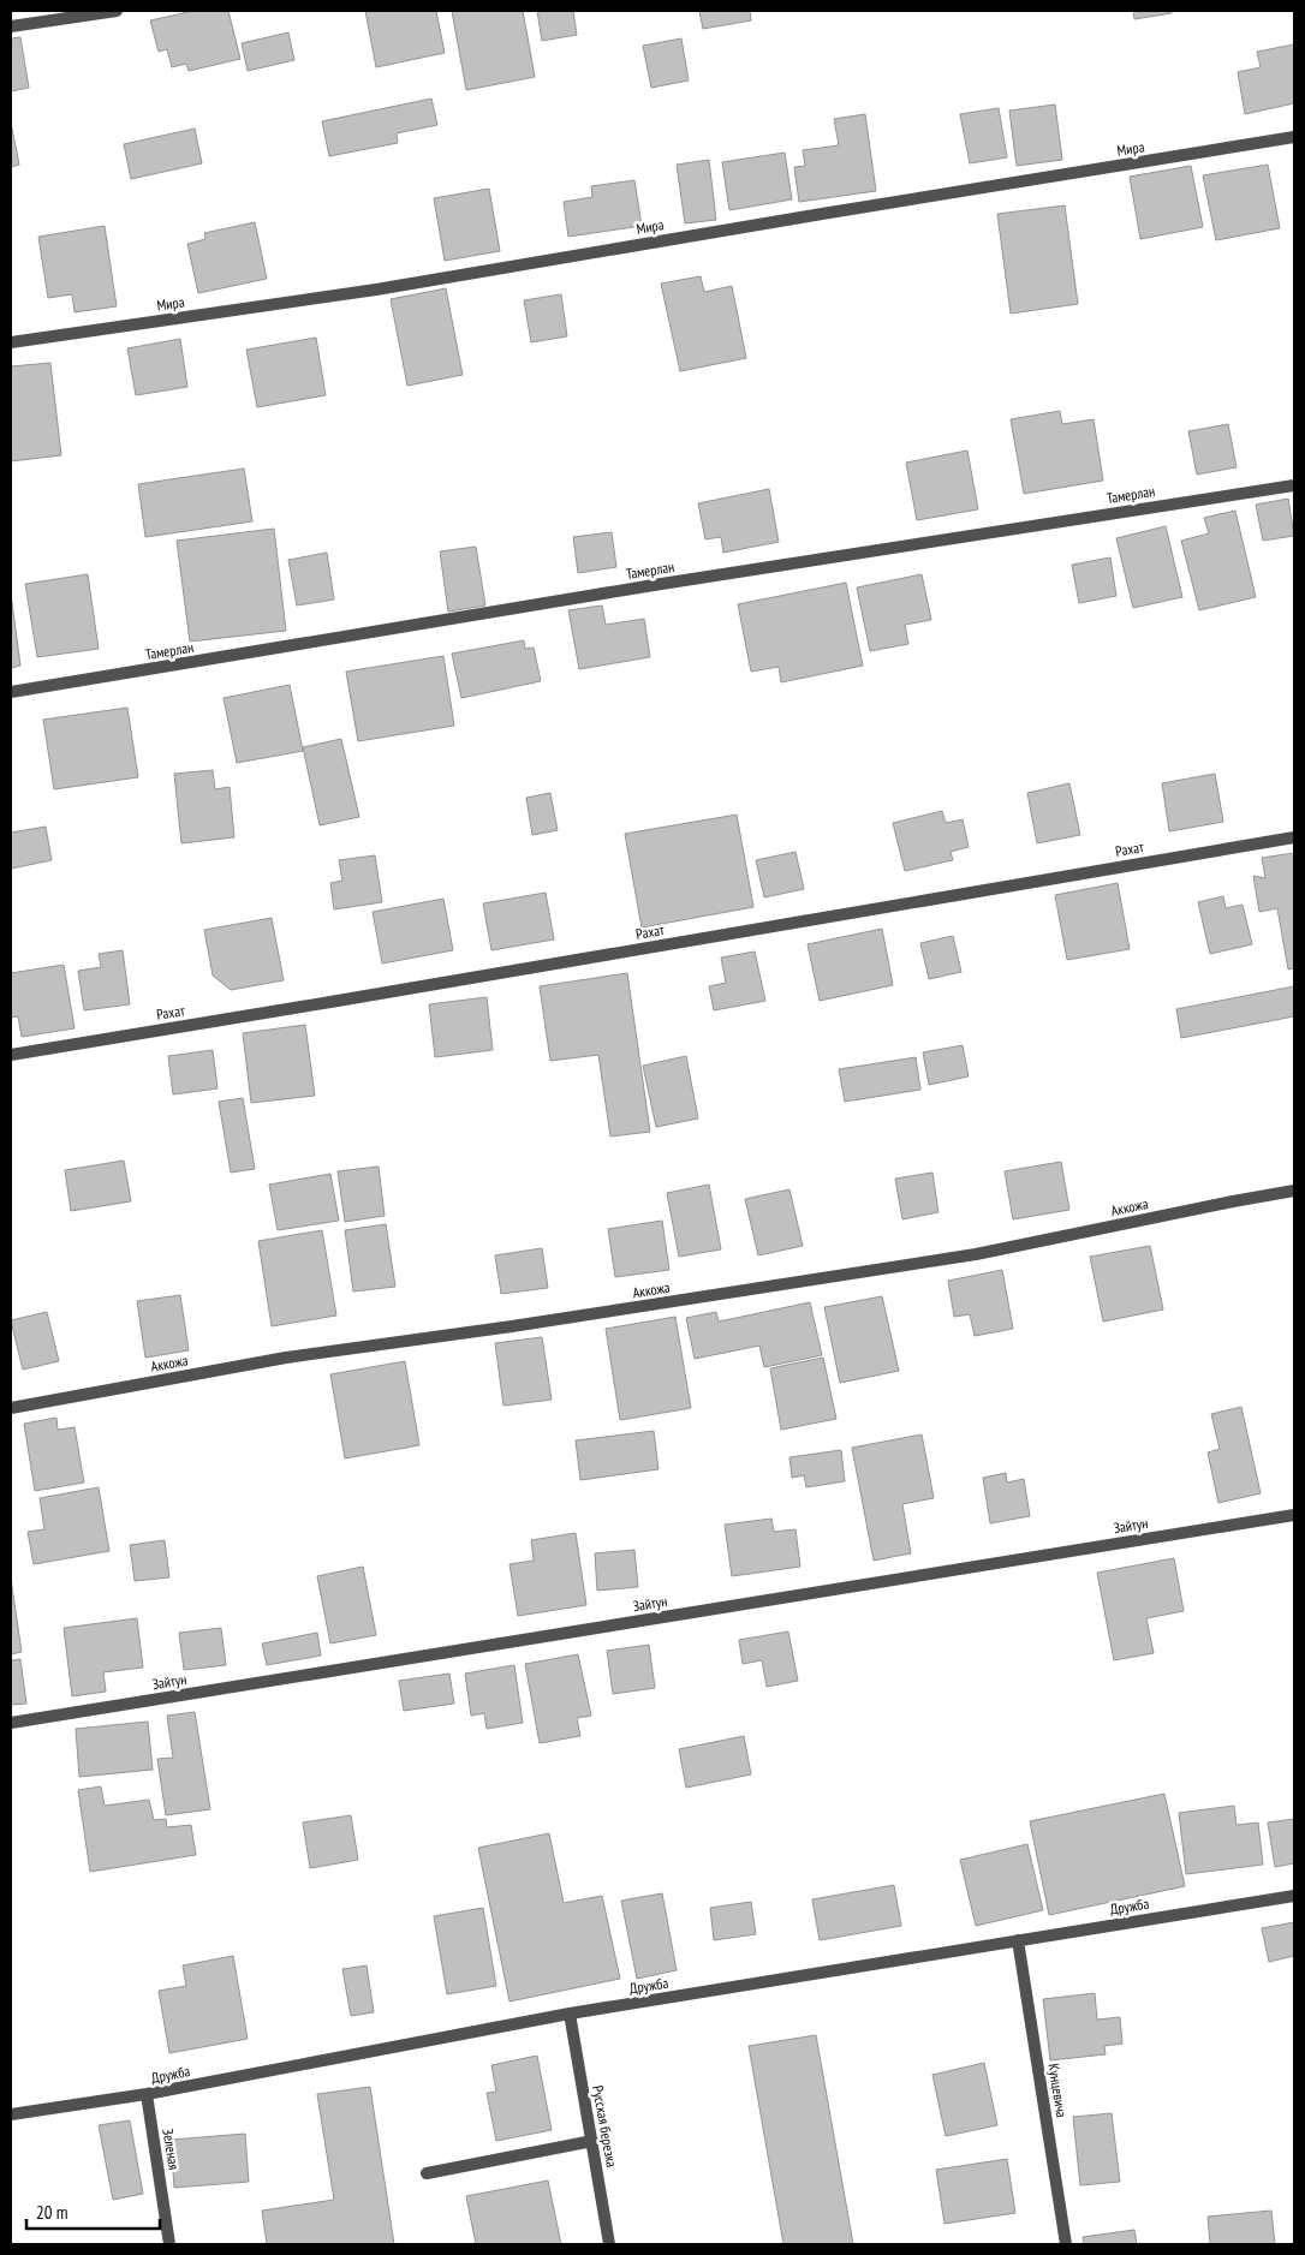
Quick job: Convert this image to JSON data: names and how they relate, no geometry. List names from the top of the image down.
{
  "streets": {
    "street": [
      "Мира",
      "Тамерлан",
      "Рахат",
      "Аккожа",
      "Зайтун",
      "Дружба",
      "Кунцевича",
      "Русская березка",
      "Зеленая"
    ]
  },
  "crossings": [
    ["Дружба", "Кунцевича"],
    ["Дружба", "Русская березка"],
    ["Дружба", "Зеленая"]
  ],
  "scale_bar": "20 m"
}
